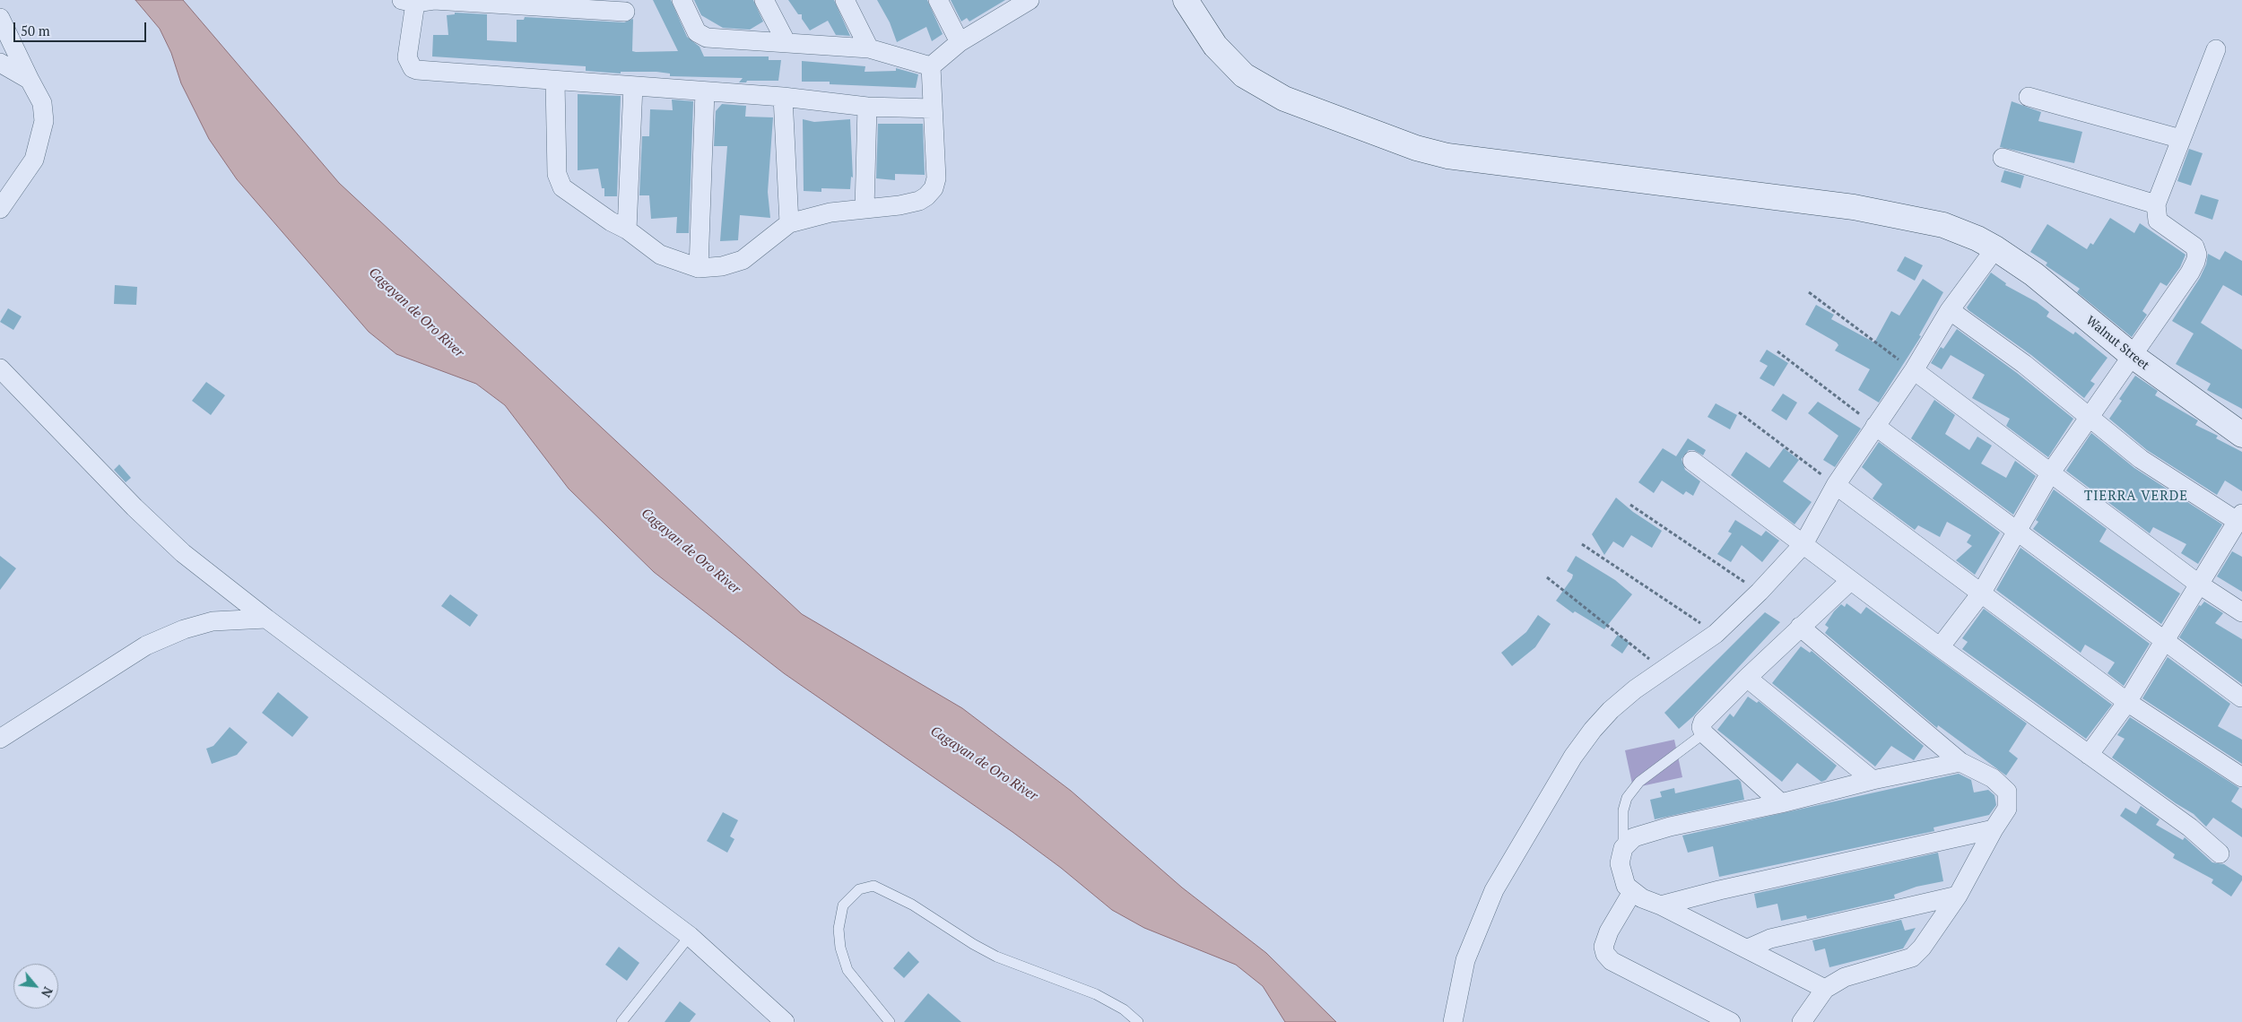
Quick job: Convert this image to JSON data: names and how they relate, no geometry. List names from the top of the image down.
{
  "streets": {
    "street": ["Walnut Street"]
  },
  "districts": ["TIERRA VERDE"],
  "water": ["Cagayan de Oro River"],
  "scale_bar": "50 m",
  "north": "bottom right"
}
